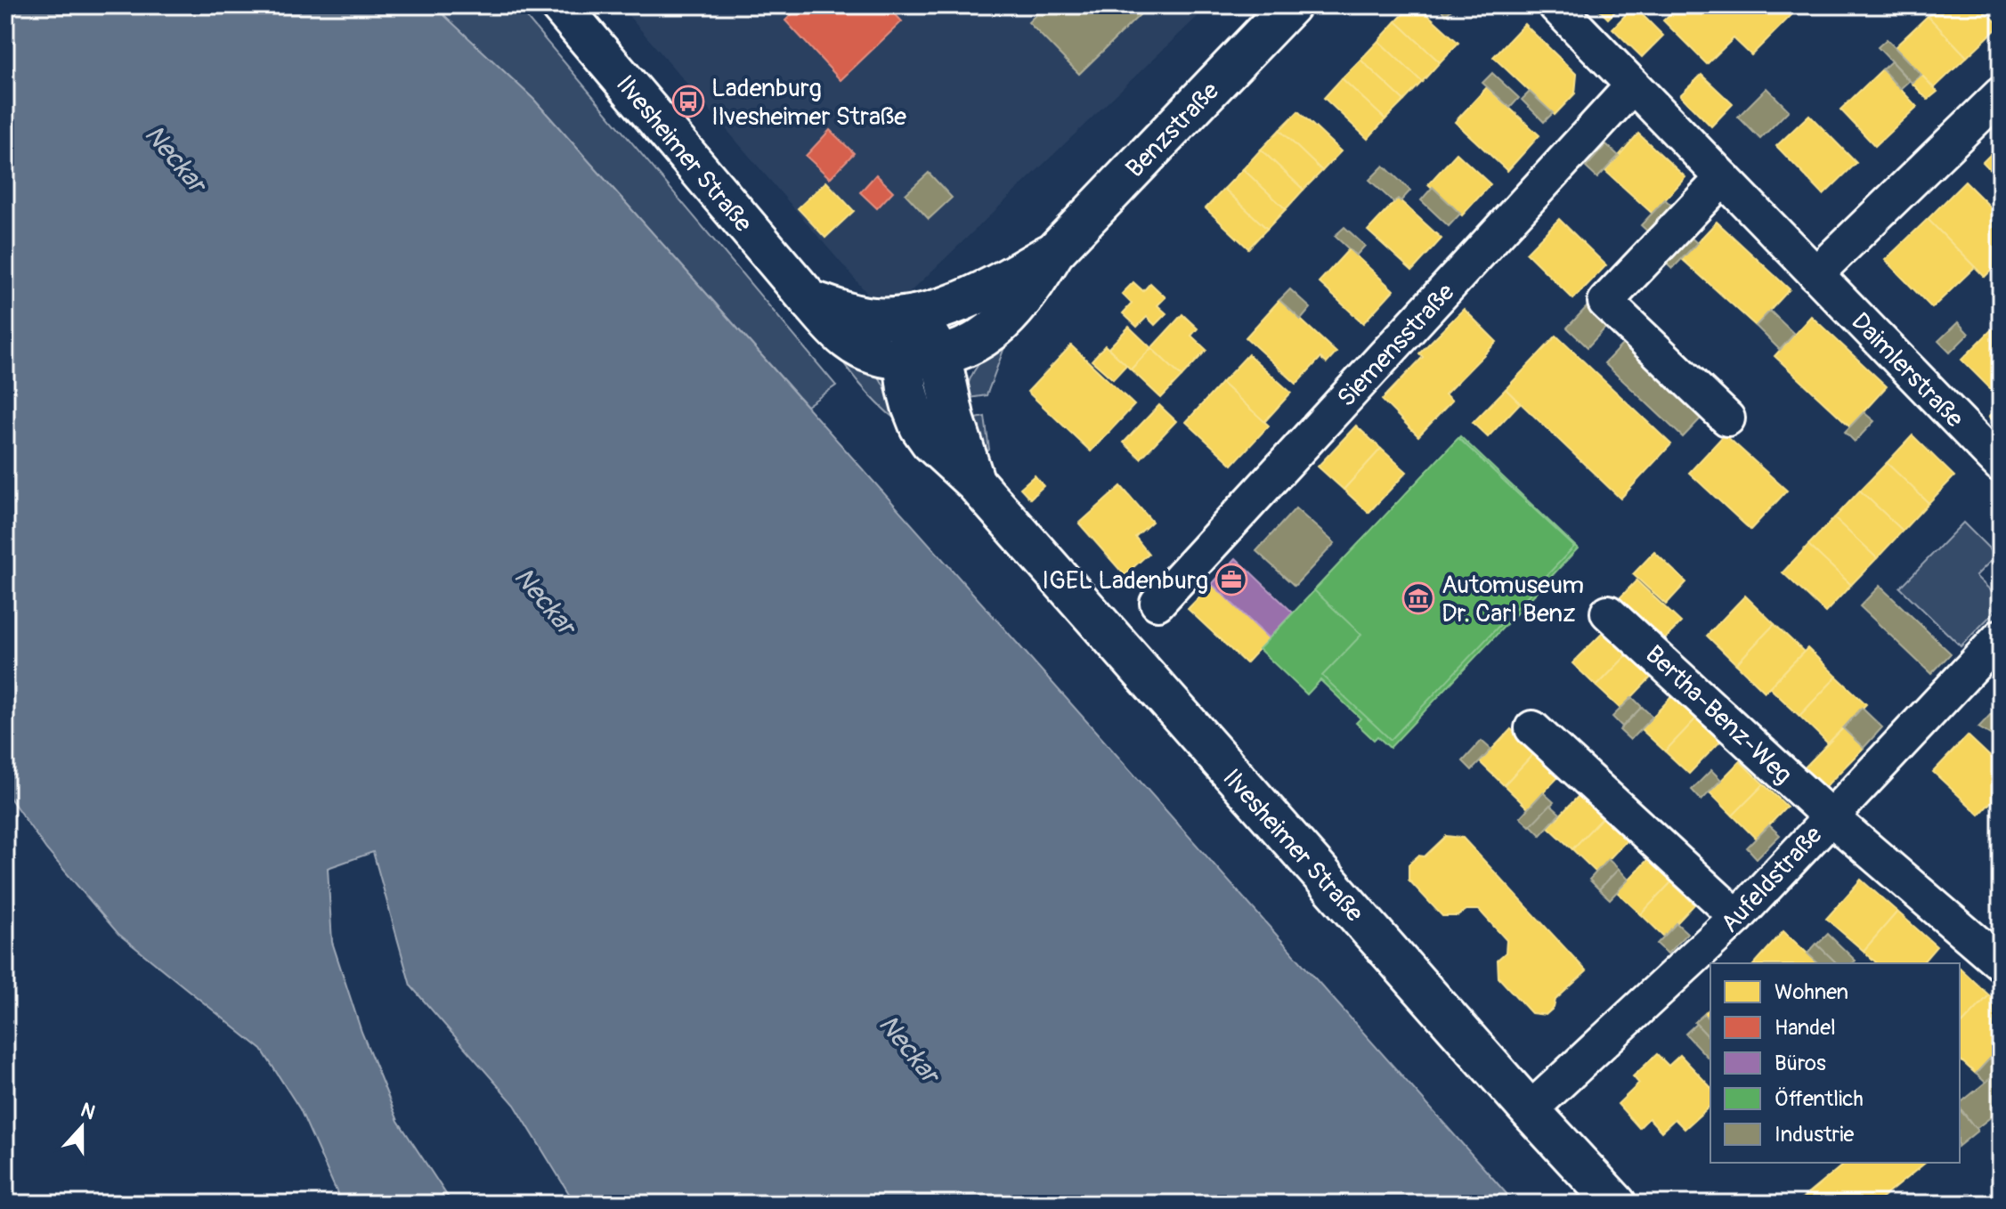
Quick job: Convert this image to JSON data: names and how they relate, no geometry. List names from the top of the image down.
{
  "streets": {
    "main road": ["Benzstraße", "Ilvesheimer Straße"],
    "street": [
      "Siemensstraße",
      "Daimlerstraße",
      "Bertha-Benz-Weg",
      "Aufeldstraße"
    ]
  },
  "crossings": [
    ["Benzstraße", "Ilvesheimer Straße"],
    ["Ilvesheimer Straße", "Aufeldstraße"],
    ["Siemensstraße", "Daimlerstraße"],
    ["Bertha-Benz-Weg", "Aufeldstraße"]
  ],
  "water": ["Neckar"],
  "places": {
    "bus stop": ["Ladenburg Ilvesheimer Straße"],
    "office": ["IGEL Ladenburg"],
    "museum": ["Automuseum Dr. Carl Benz"]
  },
  "legend": [
    "Wohnen",
    "Handel",
    "Büros",
    "Öffentlich",
    "Industrie"
  ],
  "north": "top"
}
